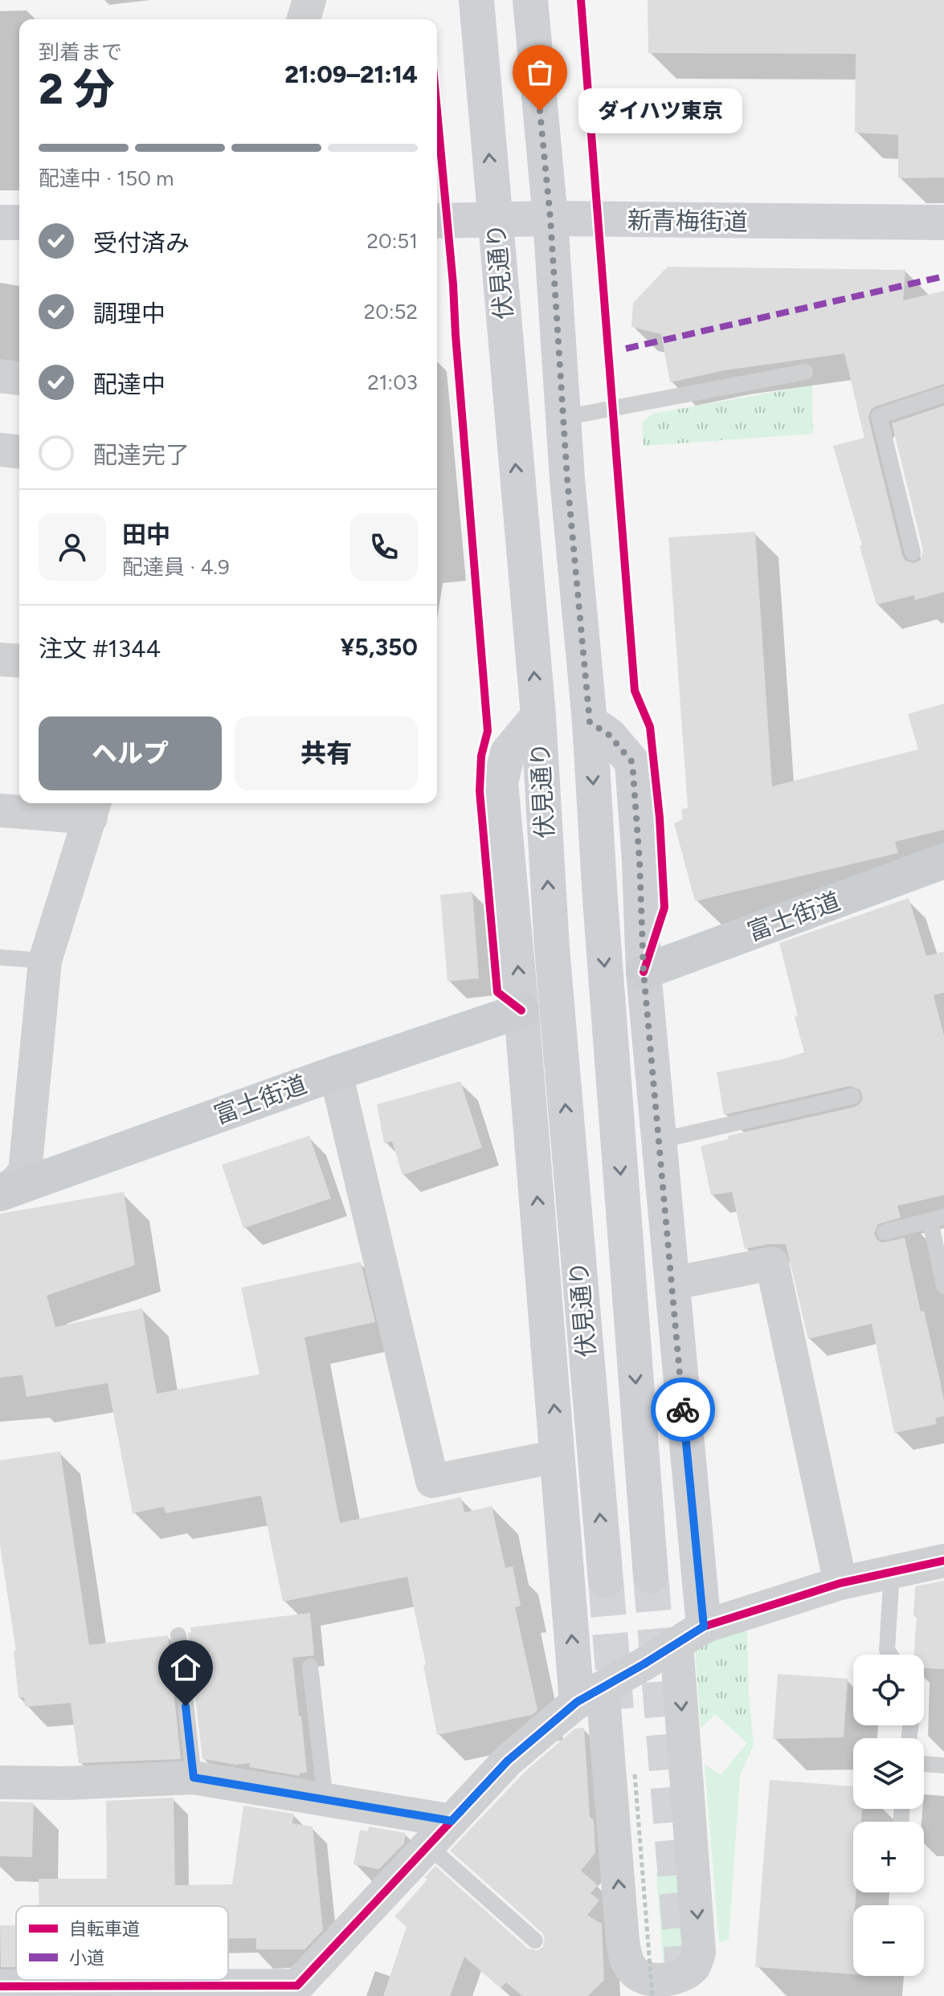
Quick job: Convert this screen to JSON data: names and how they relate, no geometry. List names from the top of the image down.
{
  "streets": {
    "main road": ["新青梅街道", "伏見通り", "富士街道"]
  },
  "crossings": [
    ["新青梅街道", "伏見通り"]
  ],
  "places": ["ダイハツ東京"],
  "legend": ["自転車道", "小道"],
  "page": {
    "heading": ["2 分", "到着まで", "21:09–21:14"],
    "panel": [
      "田中",
      "配達員 · 4.9",
      "注文 #1344",
      "¥5,350"
    ],
    "bubble": "ダイハツ東京",
    "bar": "配達中 · 150 m",
    "list": [
      ["受付済み", "20:51"],
      ["調理中", "20:52"],
      ["配達中", "21:03"],
      "配達完了"
    ],
    "buttons": ["ヘルプ", "共有"],
    "map_buttons": ["+", "−"]
  }
}
